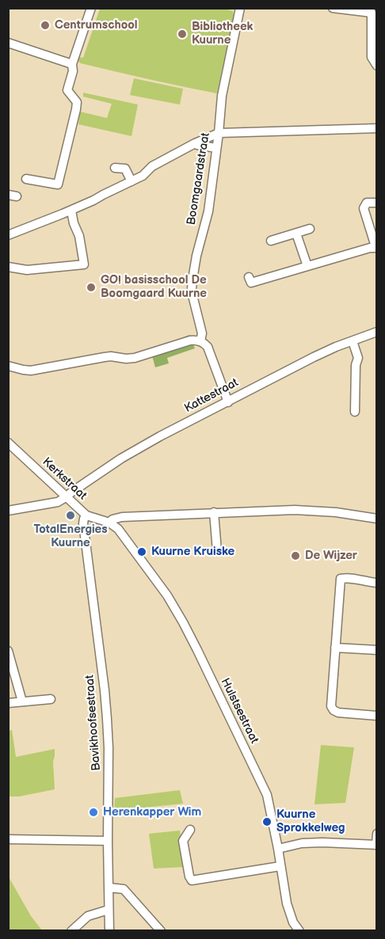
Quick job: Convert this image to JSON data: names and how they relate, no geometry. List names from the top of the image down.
{
  "streets": {
    "street": [
      "Boomgaardstraat",
      "Kattestraat",
      "Kerkstraat",
      "Hulstsestraat",
      "Bavikhoofsestraat"
    ]
  },
  "crossings": [
    ["Boomgaardstraat", "Kattestraat"],
    ["Kattestraat", "Kerkstraat"],
    ["Kerkstraat", "Hulstsestraat"],
    ["Kerkstraat", "Bavikhoofsestraat"]
  ],
  "places": [
    "Centrumschool",
    "Bibliotheek Kuurne",
    "GO! basisschool De Boomgaard Kuurne",
    "TotalEnergies Kuurne",
    "Kuurne Kruiske",
    "De Wijzer",
    "Herenkapper Wim",
    "Kuurne Sprokkelweg"
  ]
}
